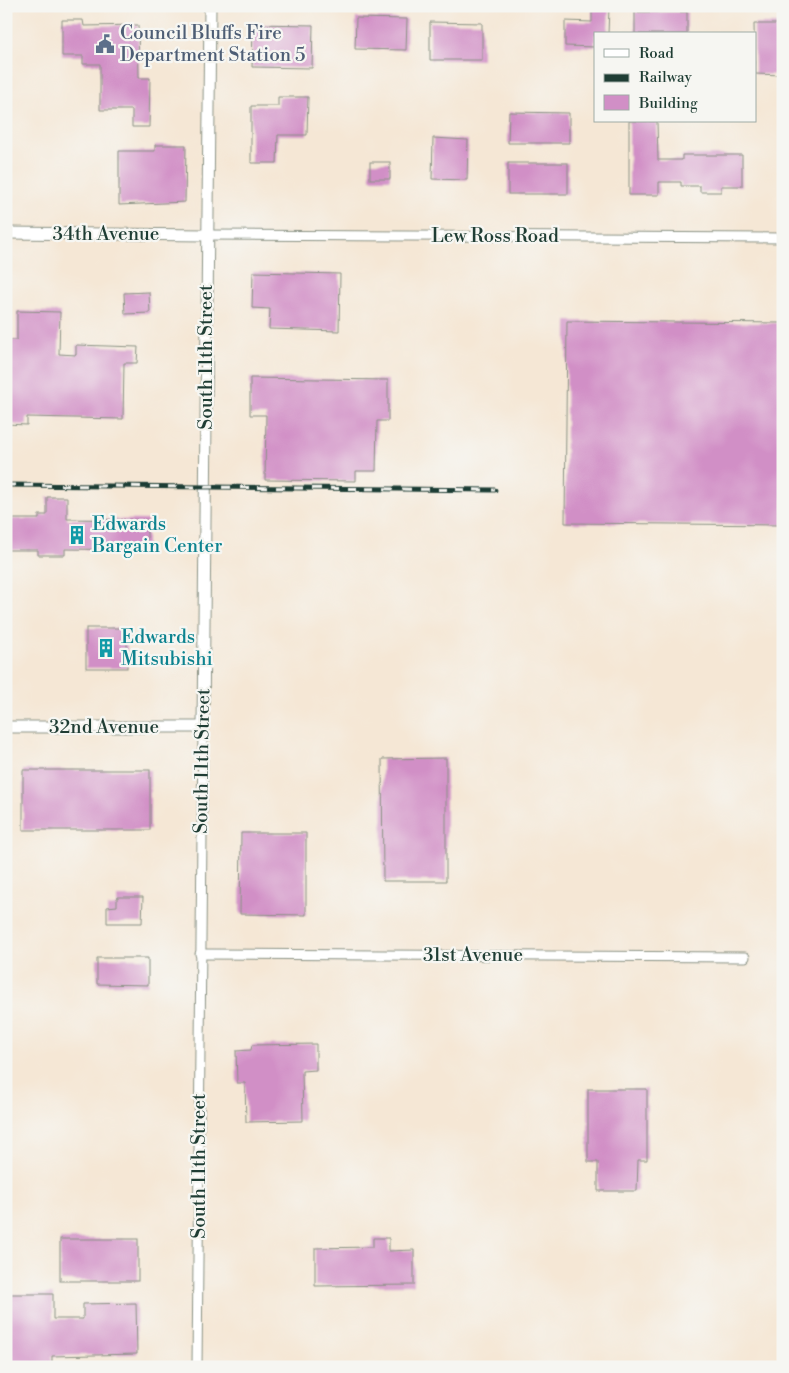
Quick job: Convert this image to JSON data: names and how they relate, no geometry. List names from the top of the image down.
{
  "streets": {
    "street": [
      "34th Avenue",
      "Lew Ross Road",
      "South 11th Street",
      "32nd Avenue",
      "31st Avenue"
    ]
  },
  "crossings": [
    ["34th Avenue", "Lew Ross Road"],
    ["34th Avenue", "South 11th Street"],
    ["Lew Ross Road", "South 11th Street"],
    ["South 11th Street", "32nd Avenue"],
    ["South 11th Street", "31st Avenue"]
  ],
  "places": {
    "public building": ["Council Bluffs Fire Department Station 5"],
    "building": ["Edwards Bargain Center", "Edwards Mitsubishi"]
  },
  "legend": ["Road", "Railway", "Building"]
}
